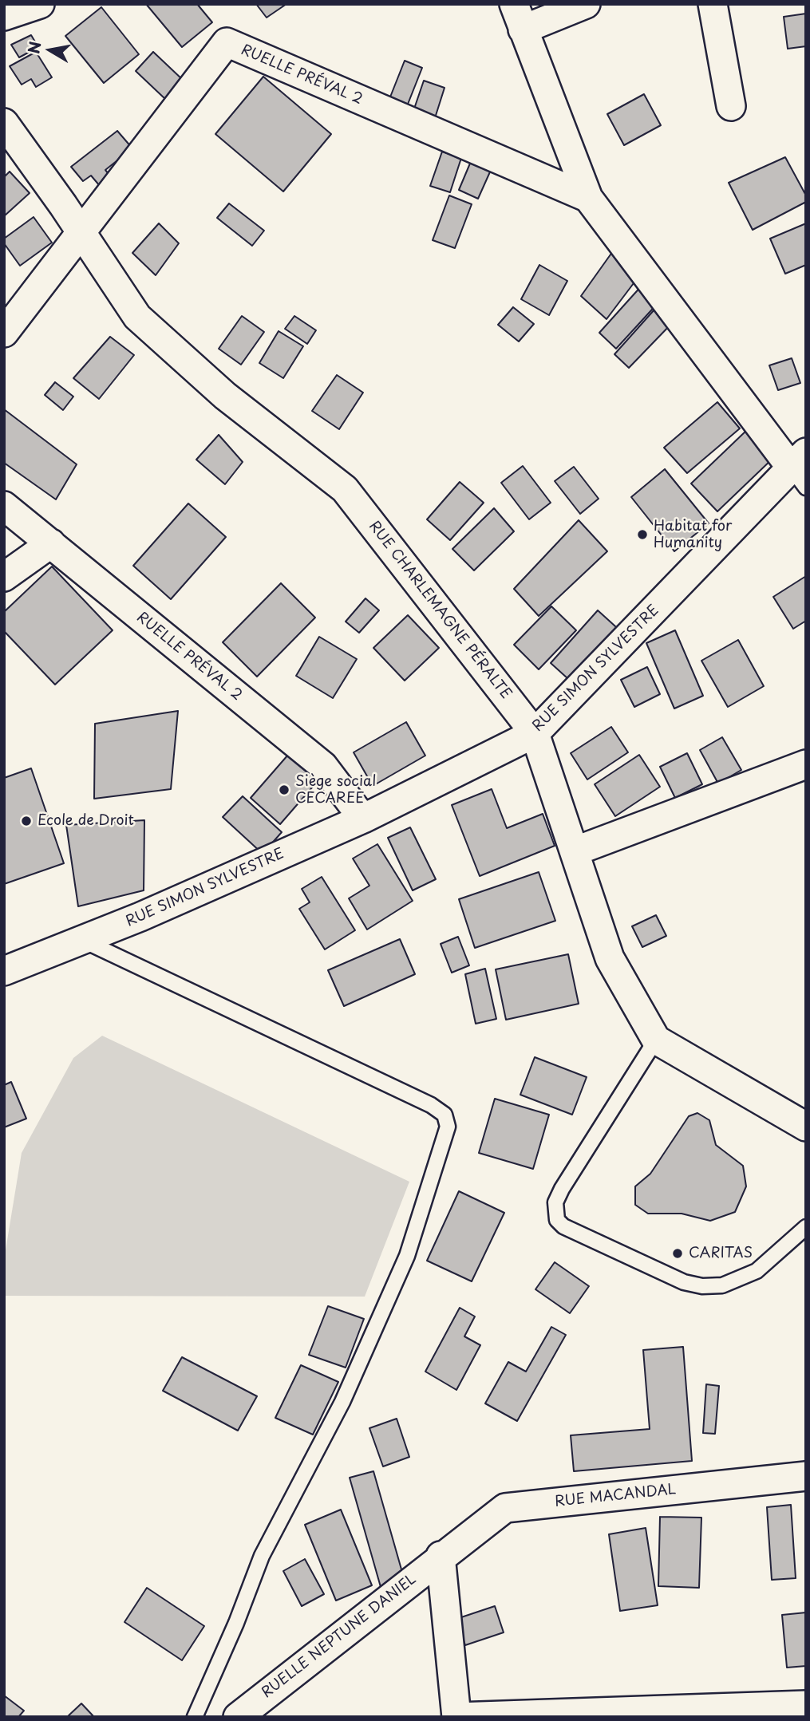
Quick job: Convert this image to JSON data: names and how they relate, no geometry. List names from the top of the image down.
{
  "streets": {
    "street": [
      "RUELLE PRÉVAL 2",
      "RUE CHARLEMAGNE PÉRALTE",
      "RUE SIMON SYLVESTRE",
      "RUE MACANDAL",
      "RUELLE NEPTUNE DANIEL"
    ]
  },
  "crossings": [
    ["RUELLE PRÉVAL 2", "RUE CHARLEMAGNE PÉRALTE"],
    ["RUELLE PRÉVAL 2", "RUE SIMON SYLVESTRE"],
    ["RUE CHARLEMAGNE PÉRALTE", "RUE SIMON SYLVESTRE"],
    ["RUE MACANDAL", "RUELLE NEPTUNE DANIEL"]
  ],
  "places": [
    "Habitat for Humanity",
    "Siège social CECAREE",
    "Ecole de Droit",
    "CARITAS"
  ],
  "north": "left"
}
